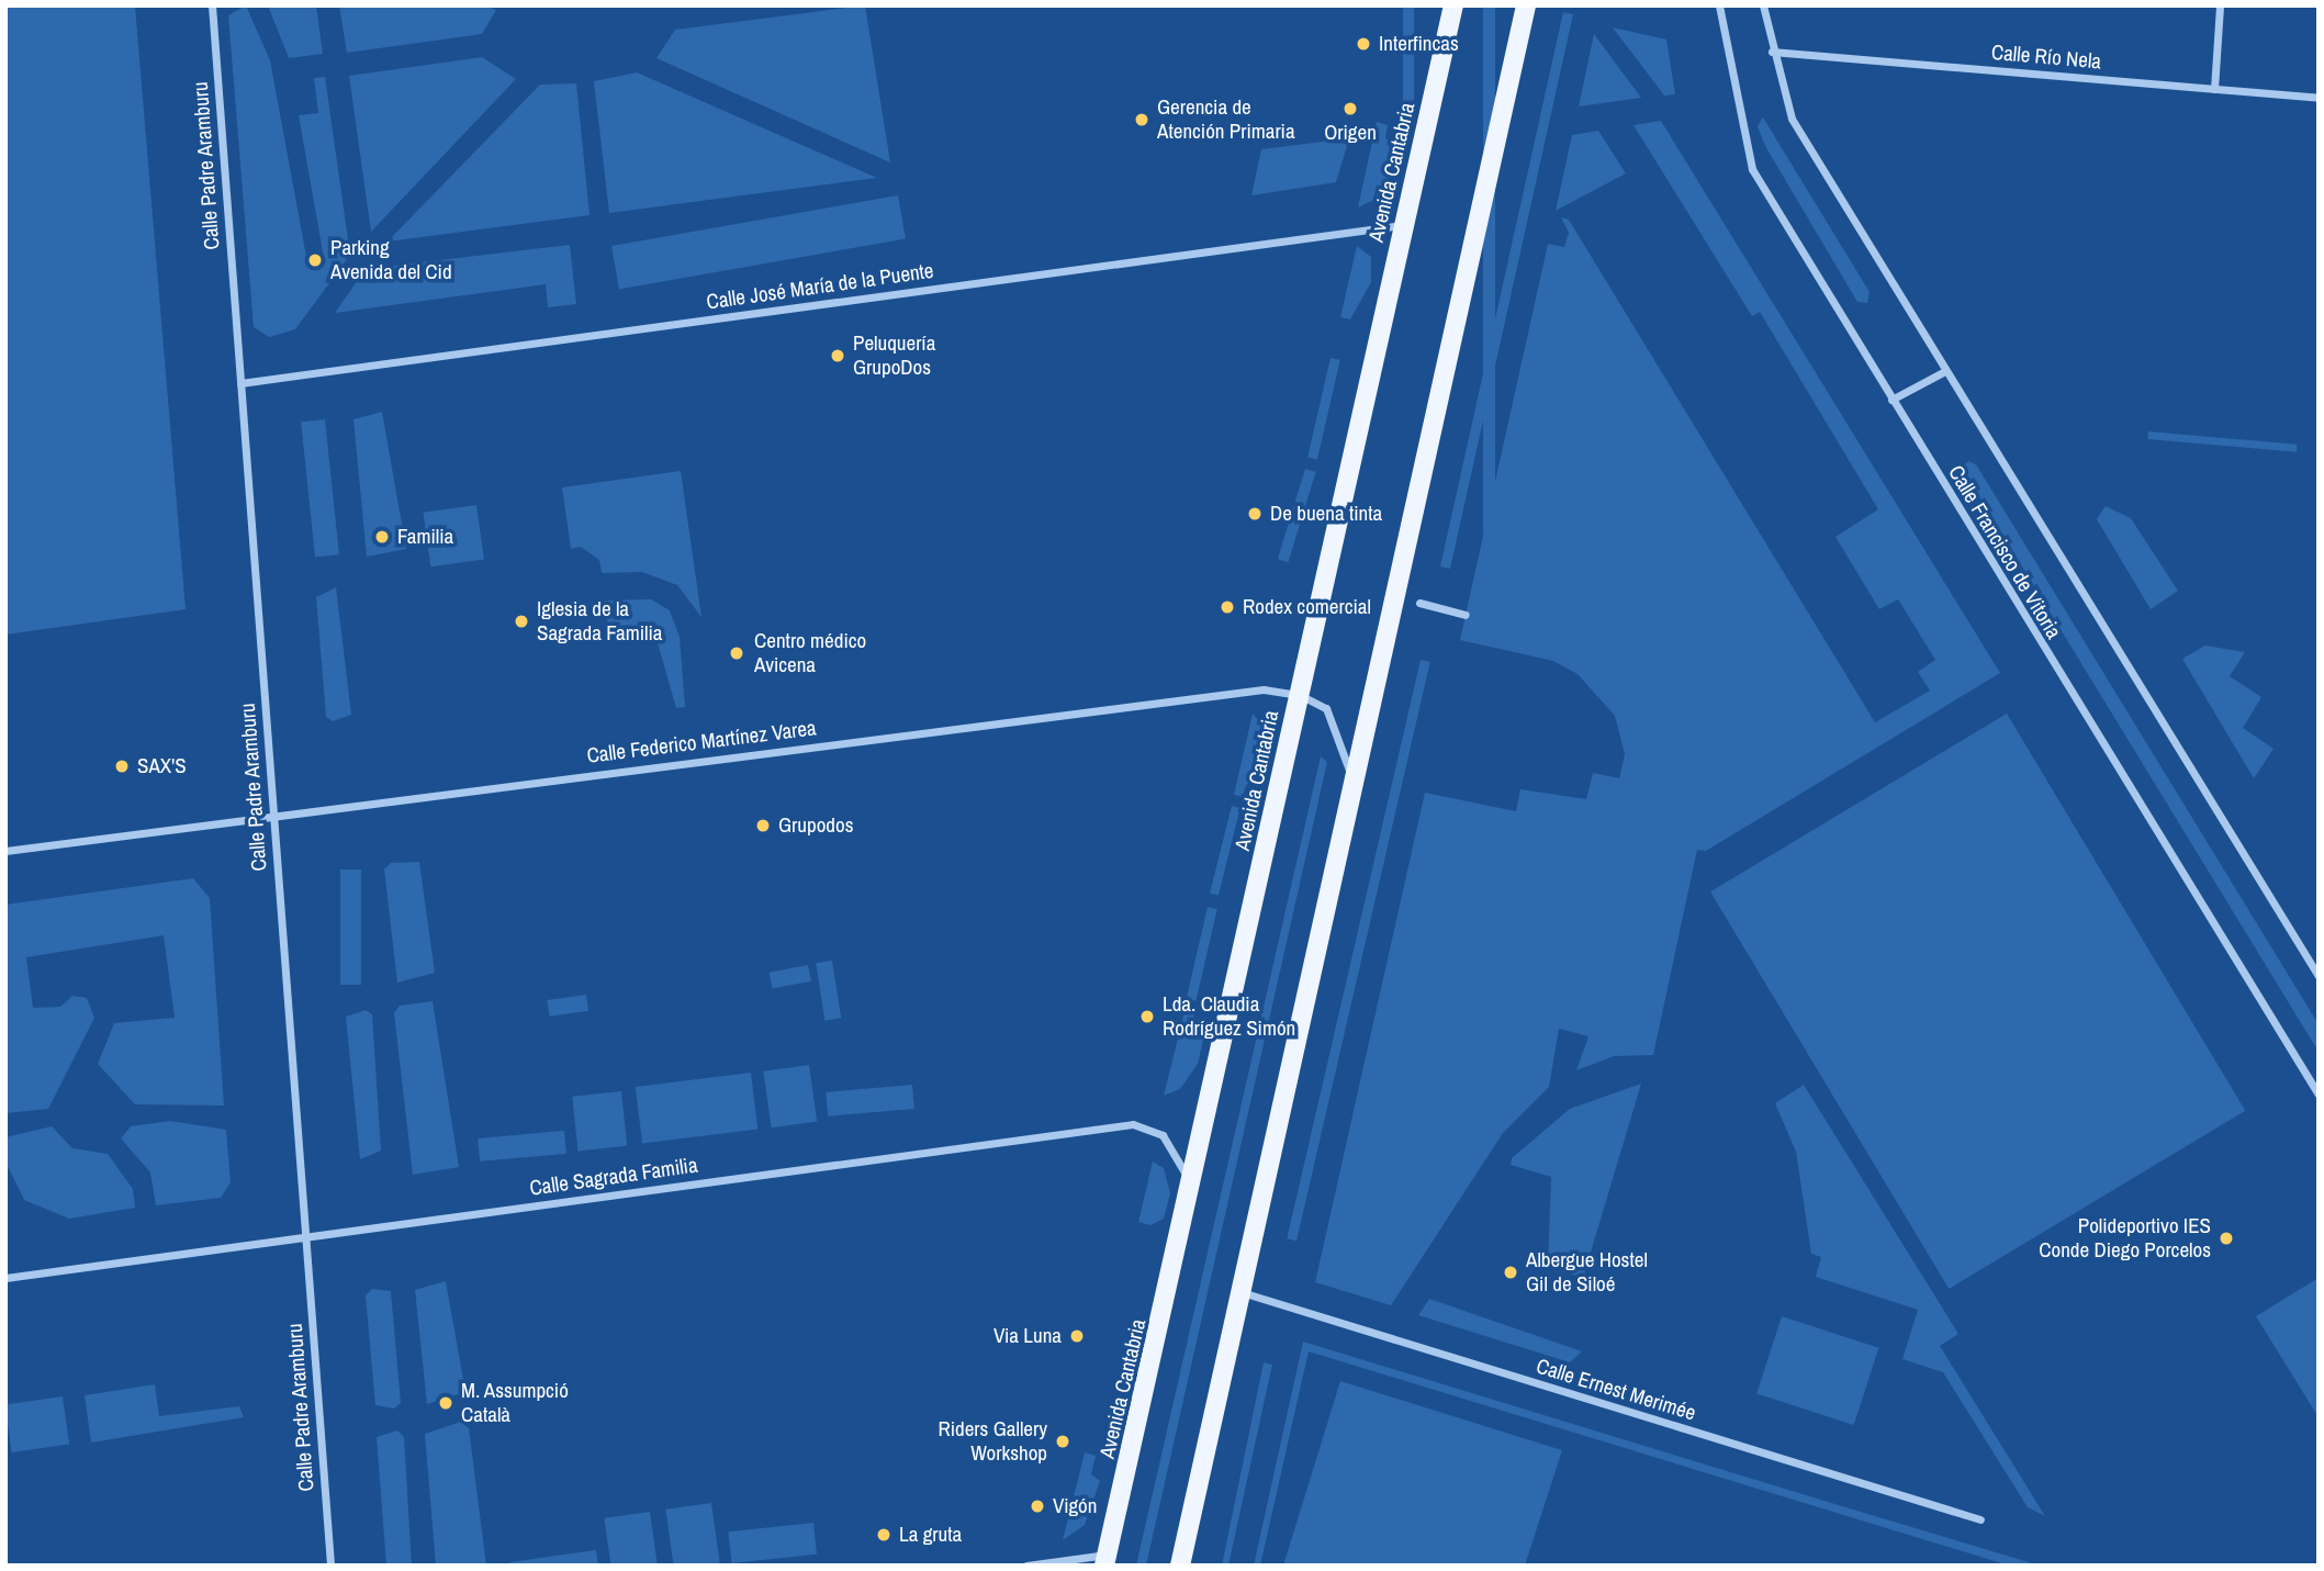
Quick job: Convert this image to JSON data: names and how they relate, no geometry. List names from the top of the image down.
{
  "streets": {
    "main road": ["Avenida Cantabria"],
    "street": [
      "Calle Río Nela",
      "Calle Padre Aramburu",
      "Calle José María de la Puente",
      "Calle Francisco de Vitoria",
      "Calle Federico Martínez Varea",
      "Calle Sagrada Familia",
      "Calle Ernest Merimée"
    ]
  },
  "crossings": [
    ["Calle Río Nela", "Calle Francisco de Vitoria"],
    ["Calle Padre Aramburu", "Calle José María de la Puente"],
    ["Calle Padre Aramburu", "Calle Federico Martínez Varea"],
    ["Calle Padre Aramburu", "Calle Sagrada Familia"],
    ["Avenida Cantabria", "Calle José María de la Puente"],
    ["Avenida Cantabria", "Calle Federico Martínez Varea"],
    ["Avenida Cantabria", "Calle Sagrada Familia"]
  ],
  "places": [
    "Interfincas",
    "Origen",
    "Gerencia de Atención Primaria",
    "Parking Avenida del Cid",
    "Peluquería GrupoDos",
    "De buena tinta",
    "Familia",
    "Rodex comercial",
    "Iglesia de la Sagrada Familia",
    "Centro médico Avicena",
    "SAX'S",
    "Grupodos",
    "Lda. Claudia Rodríguez Simón",
    "Polideportivo IES Conde Diego Porcelos",
    "Albergue Hostel Gil de Siloé",
    "Via Luna",
    "M. Assumpció Català",
    "Riders Gallery Workshop",
    "Vigón",
    "La gruta"
  ]
}
